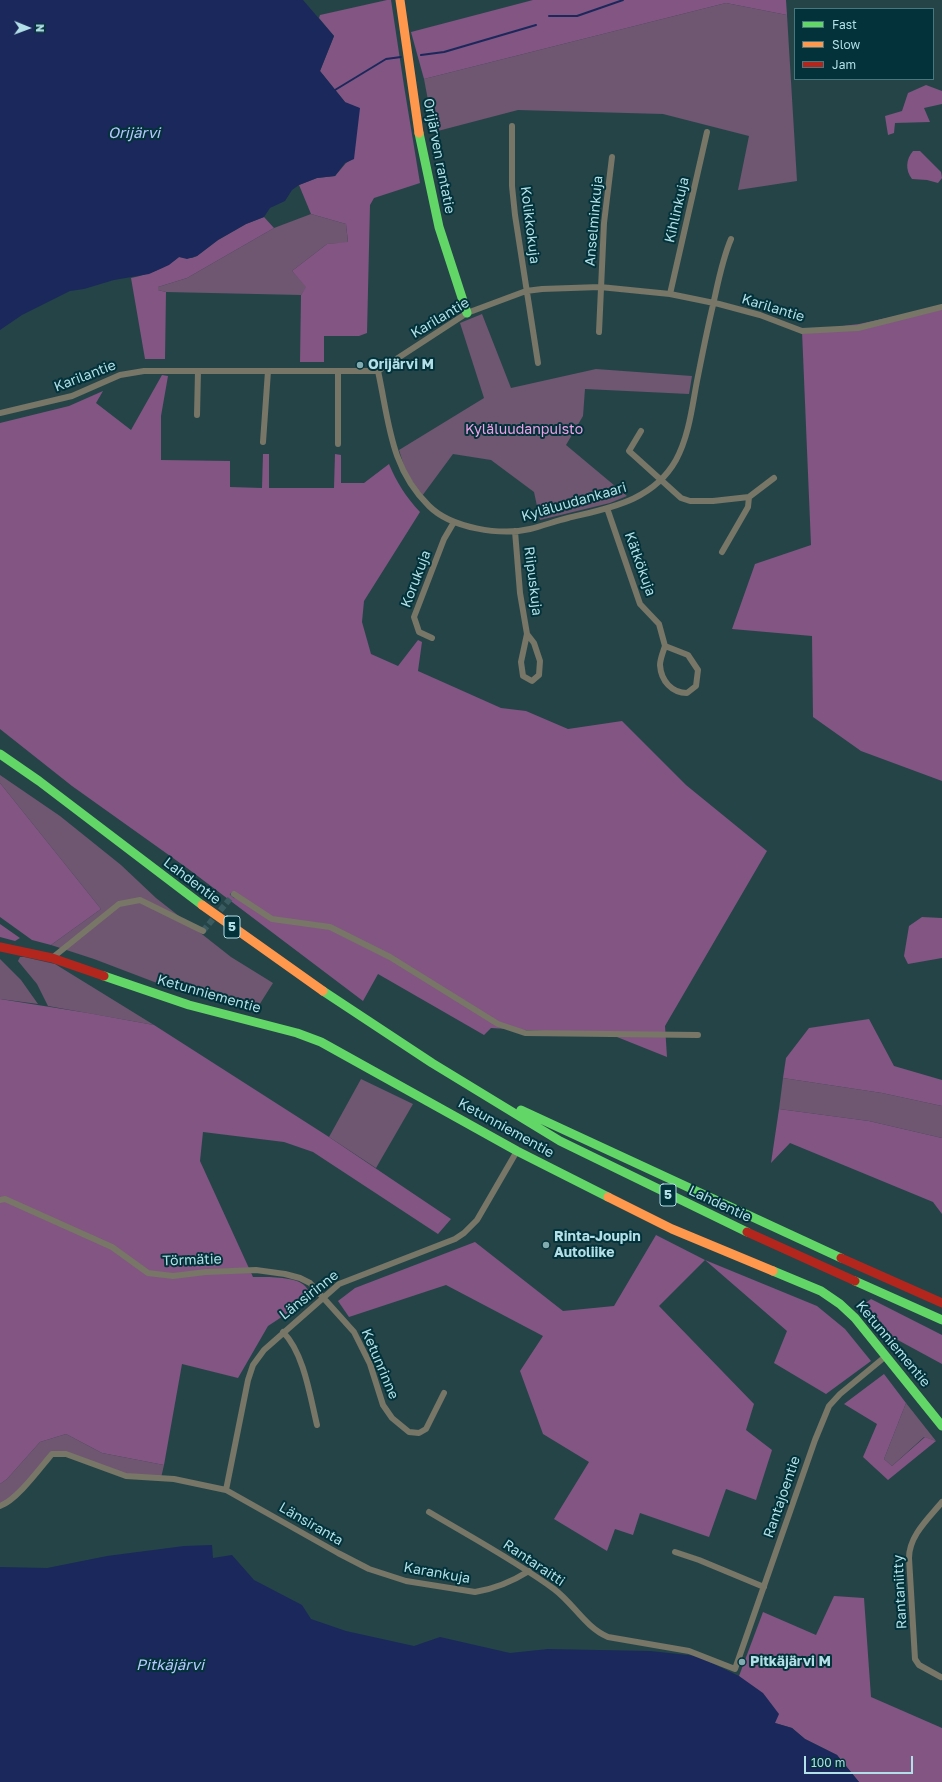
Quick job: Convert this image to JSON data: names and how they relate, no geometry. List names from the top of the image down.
{
  "streets": {
    "main road": [
      "Orijärven rantatie",
      "Lahdentie",
      "5",
      "Ketunniementie"
    ],
    "street": [
      "Kihlinkuja",
      "Anselminkuja",
      "Kolikkokuja",
      "Karilantie",
      "Kyläluudankaari",
      "Kätkökuja",
      "Korukuja",
      "Riipuskuja",
      "Törmätie",
      "Länsirinne",
      "Ketunrinne",
      "Rantajoentie",
      "Länsiranta",
      "Rantaraitti",
      "Karankuja",
      "Rantaniitty"
    ]
  },
  "crossings": [
    ["Orijärven rantatie", "Karilantie"],
    ["Kihlinkuja", "Karilantie"],
    ["Anselminkuja", "Karilantie"],
    ["Kolikkokuja", "Karilantie"],
    ["Karilantie", "Kyläluudankaari"],
    ["Kyläluudankaari", "Kätkökuja"],
    ["Kyläluudankaari", "Korukuja"],
    ["Kyläluudankaari", "Riipuskuja"],
    ["Ketunniementie", "Länsirinne"],
    ["Ketunniementie", "Rantajoentie"],
    ["Törmätie", "Länsirinne"],
    ["Törmätie", "Ketunrinne"],
    ["Länsirinne", "Ketunrinne"],
    ["Länsirinne", "Länsiranta"],
    ["Rantajoentie", "Rantaraitti"],
    ["Länsiranta", "Karankuja"],
    ["Rantaraitti", "Karankuja"]
  ],
  "water": ["Orijärvi", "Pitkäjärvi"],
  "parks": ["Kyläluudanpuisto"],
  "places": ["Orijärvi M", "Rinta-Joupin Autoliike", "Pitkäjärvi M"],
  "legend": ["Fast", "Slow", "Jam"],
  "scale_bar": "100 m",
  "north": "right"
}
